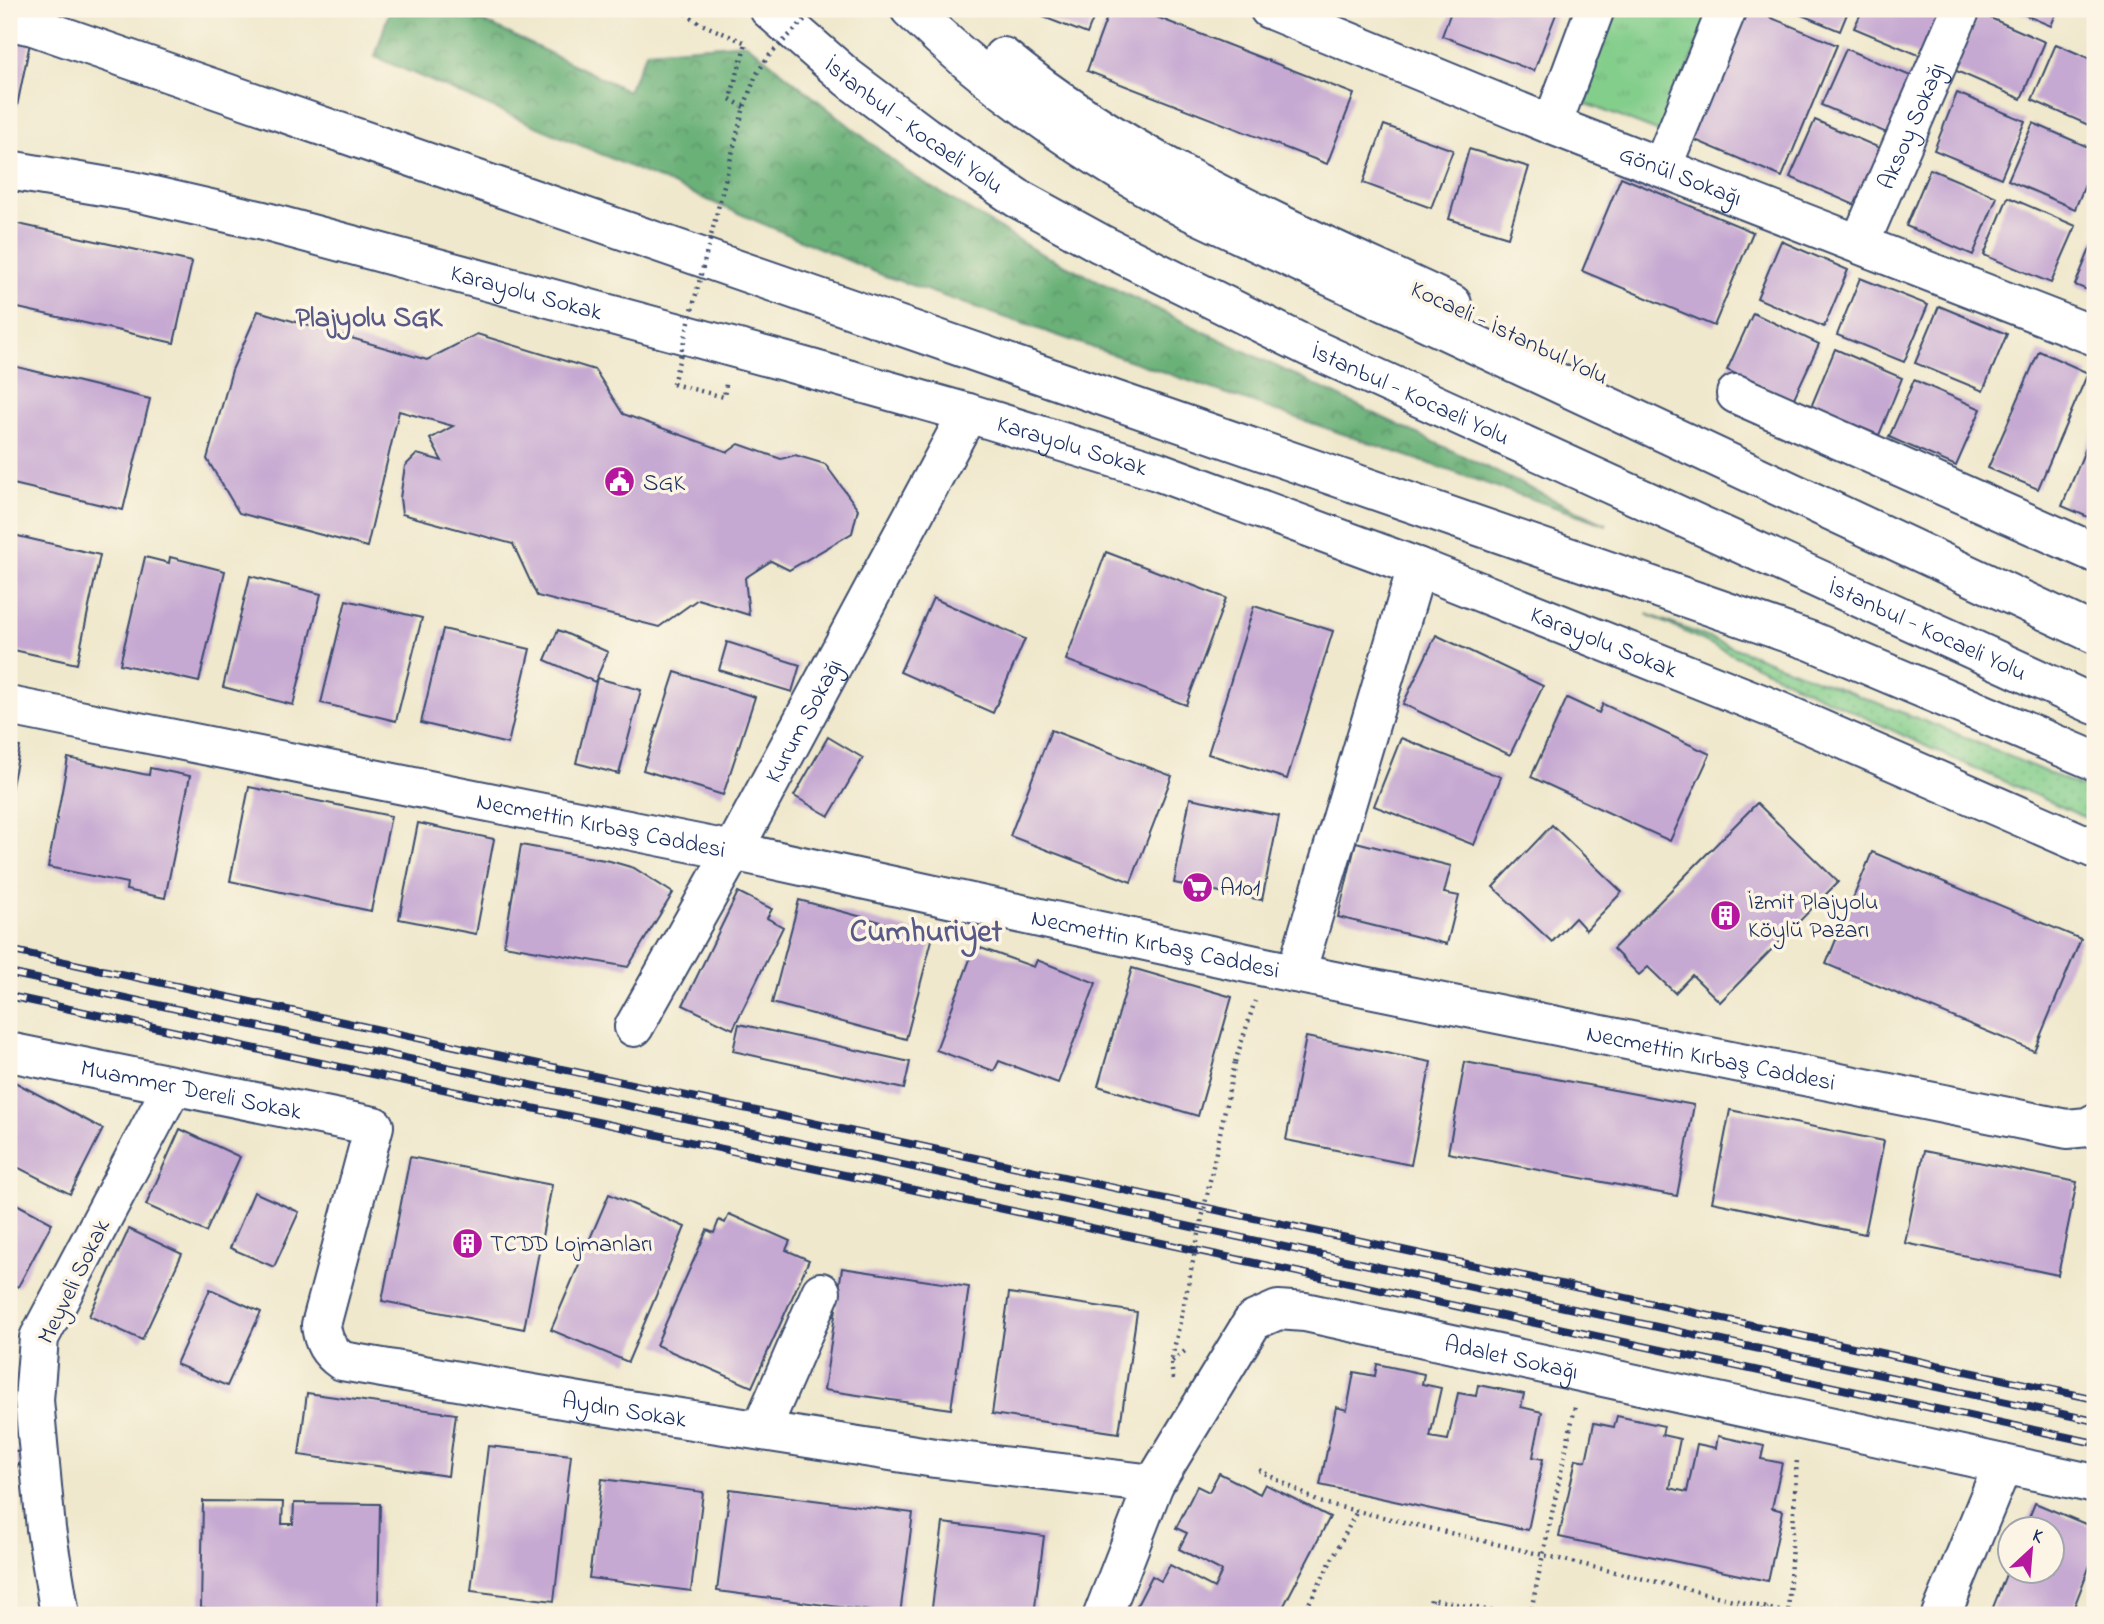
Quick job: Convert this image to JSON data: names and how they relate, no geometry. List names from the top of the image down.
{
  "streets": {
    "main road": [
      "İstanbul - Kocaeli Yolu",
      "Aksoy Sokağı",
      "Gönül Sokağı",
      "Karayolu Sokak",
      "Kocaeli - İstanbul Yolu",
      "Kurum Sokağı",
      "Necmettin Kırbaş Caddesi",
      "Muammer Dereli Sokak",
      "Meyveli Sokak",
      "Adalet Sokağı",
      "Aydın Sokak"
    ]
  },
  "crossings": [
    ["Aksoy Sokağı", "Gönül Sokağı"],
    ["Karayolu Sokak", "Kurum Sokağı"],
    ["Kurum Sokağı", "Necmettin Kırbaş Caddesi"],
    ["Muammer Dereli Sokak", "Meyveli Sokak"],
    ["Muammer Dereli Sokak", "Aydın Sokak"],
    ["Adalet Sokağı", "Aydın Sokak"]
  ],
  "districts": ["Plajyolu SGK", "Cumhuriyet"],
  "places": {
    "public building": ["SGK"],
    "supermarket": ["A101"],
    "building": ["İzmit Plajyolu Köylü Pazarı", "TCDD Lojmanları"]
  },
  "north": "top right"
}
